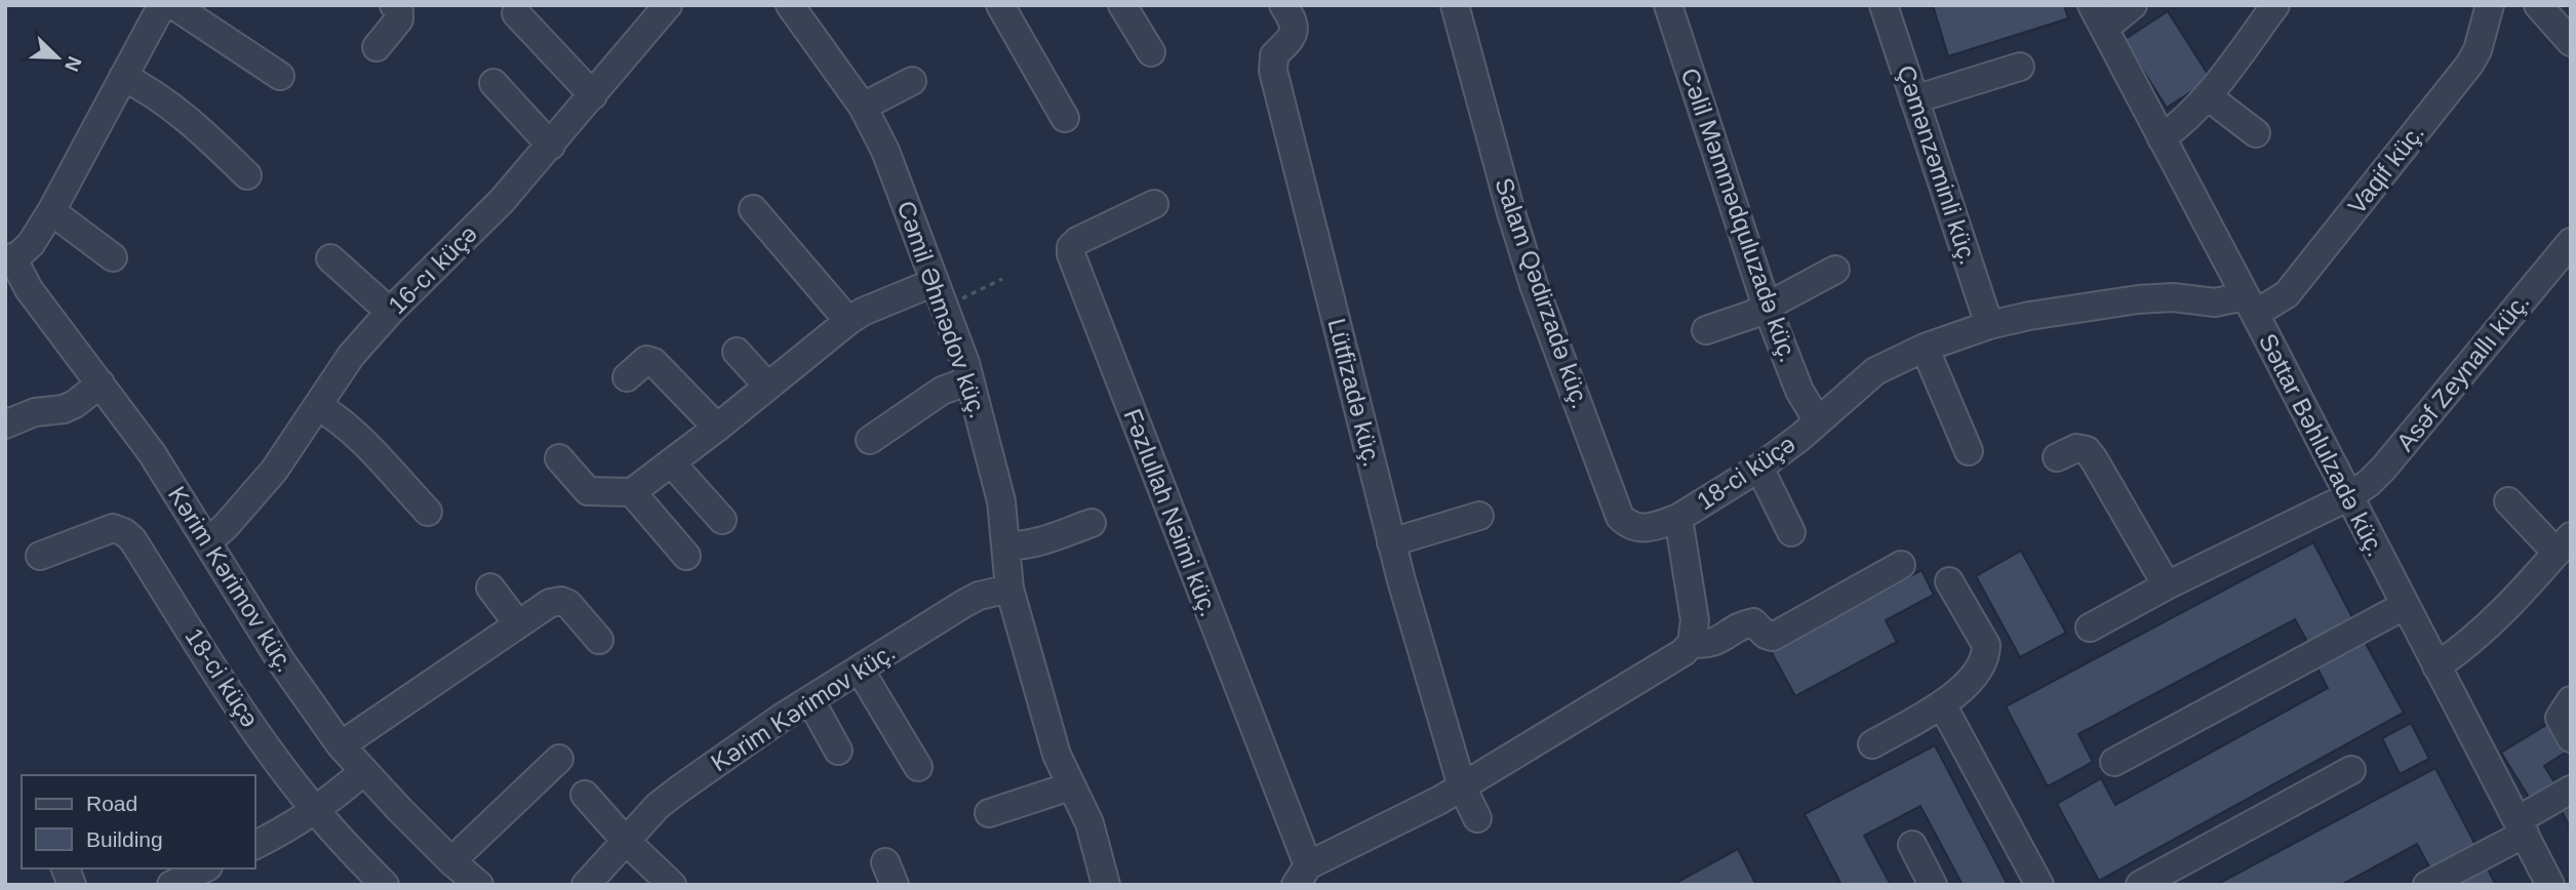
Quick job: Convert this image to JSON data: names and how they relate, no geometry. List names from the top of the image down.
{
  "streets": {
    "street": [
      "Çəmənzəminli küç.",
      "Vaqif küç.",
      "Cəlil Məmmədquluzadə küç.",
      "16-cı küçə",
      "Salam Qədirzadə küç.",
      "Cəmil Əhmədov küç.",
      "Asəf Zeynallı küç.",
      "Lütfizadə küç.",
      "Səttar Bəhlulzadə küç.",
      "18-ci küçə",
      "Fəzlullah Nəimi küç.",
      "Kərim Kərimov küç."
    ]
  },
  "crossings": [
    ["Çəmənzəminli küç.", "18-ci küçə"],
    ["Vaqif küç.", "Səttar Bəhlulzadə küç."],
    ["Vaqif küç.", "18-ci küçə"],
    ["Cəlil Məmmədquluzadə küç.", "18-ci küçə"],
    ["16-cı küçə", "Kərim Kərimov küç."],
    ["Salam Qədirzadə küç.", "18-ci küçə"],
    ["Cəmil Əhmədov küç.", "Kərim Kərimov küç."],
    ["Asəf Zeynallı küç.", "Səttar Bəhlulzadə küç."],
    ["Səttar Bəhlulzadə küç.", "18-ci küçə"]
  ],
  "legend": ["Road", "Building"],
  "north": "bottom right"
}
